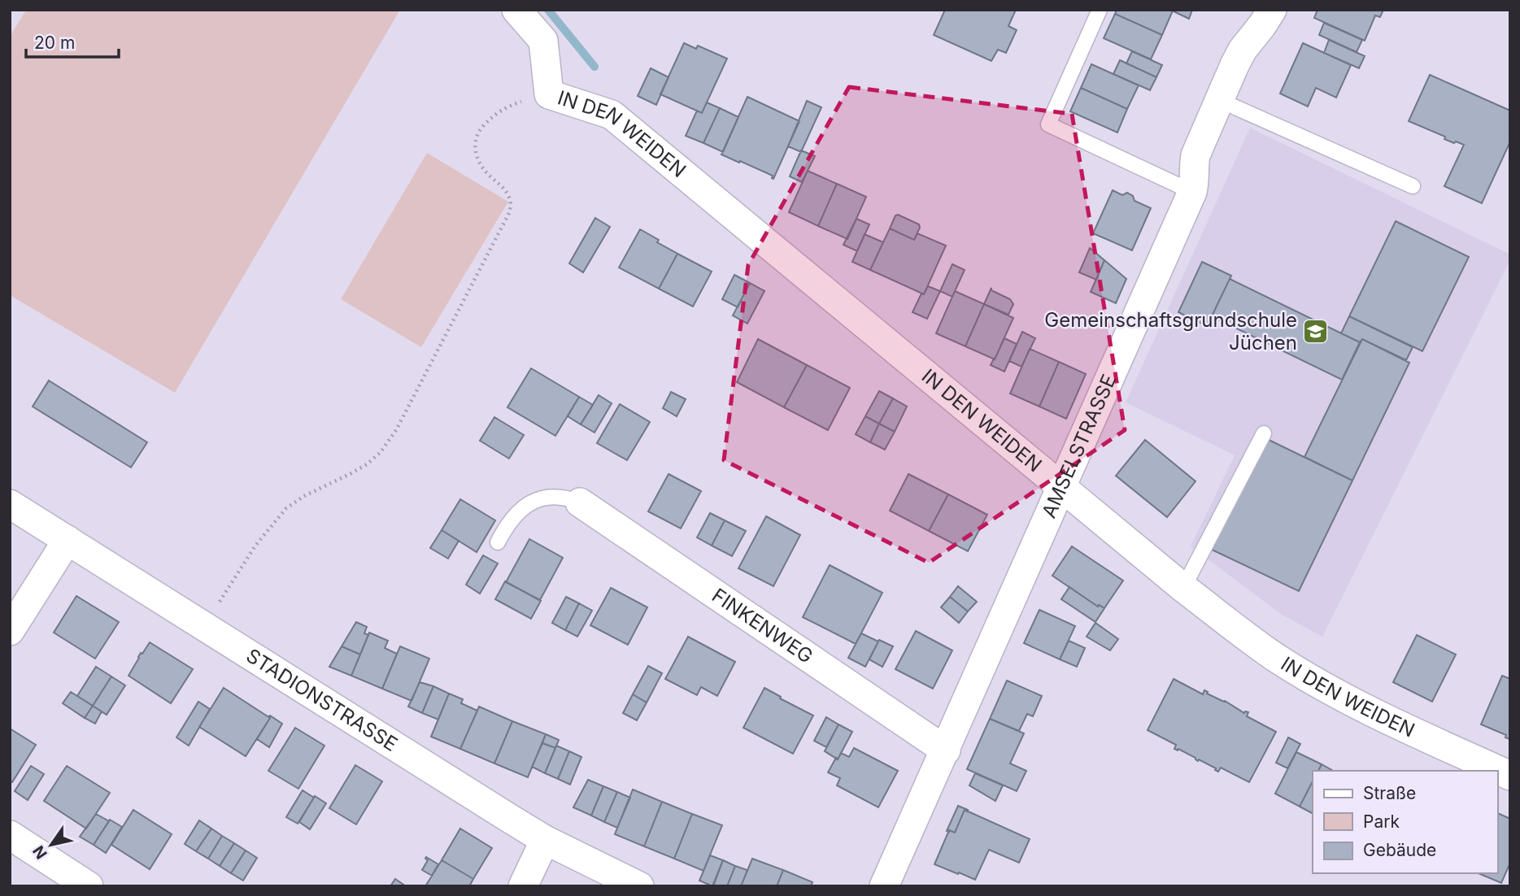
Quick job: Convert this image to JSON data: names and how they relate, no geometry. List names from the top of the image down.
{
  "streets": {
    "street": [
      "IN DEN WEIDEN",
      "AMSELSTRASSE",
      "FINKENWEG",
      "STADIONSTRASSE"
    ]
  },
  "crossings": [
    ["IN DEN WEIDEN", "AMSELSTRASSE"],
    ["AMSELSTRASSE", "FINKENWEG"]
  ],
  "places": {
    "school or university": ["Gemeinschaftsgrundschule Jüchen"]
  },
  "legend": ["Straße", "Park", "Gebäude"],
  "scale_bar": "20 m",
  "north": "bottom left"
}
